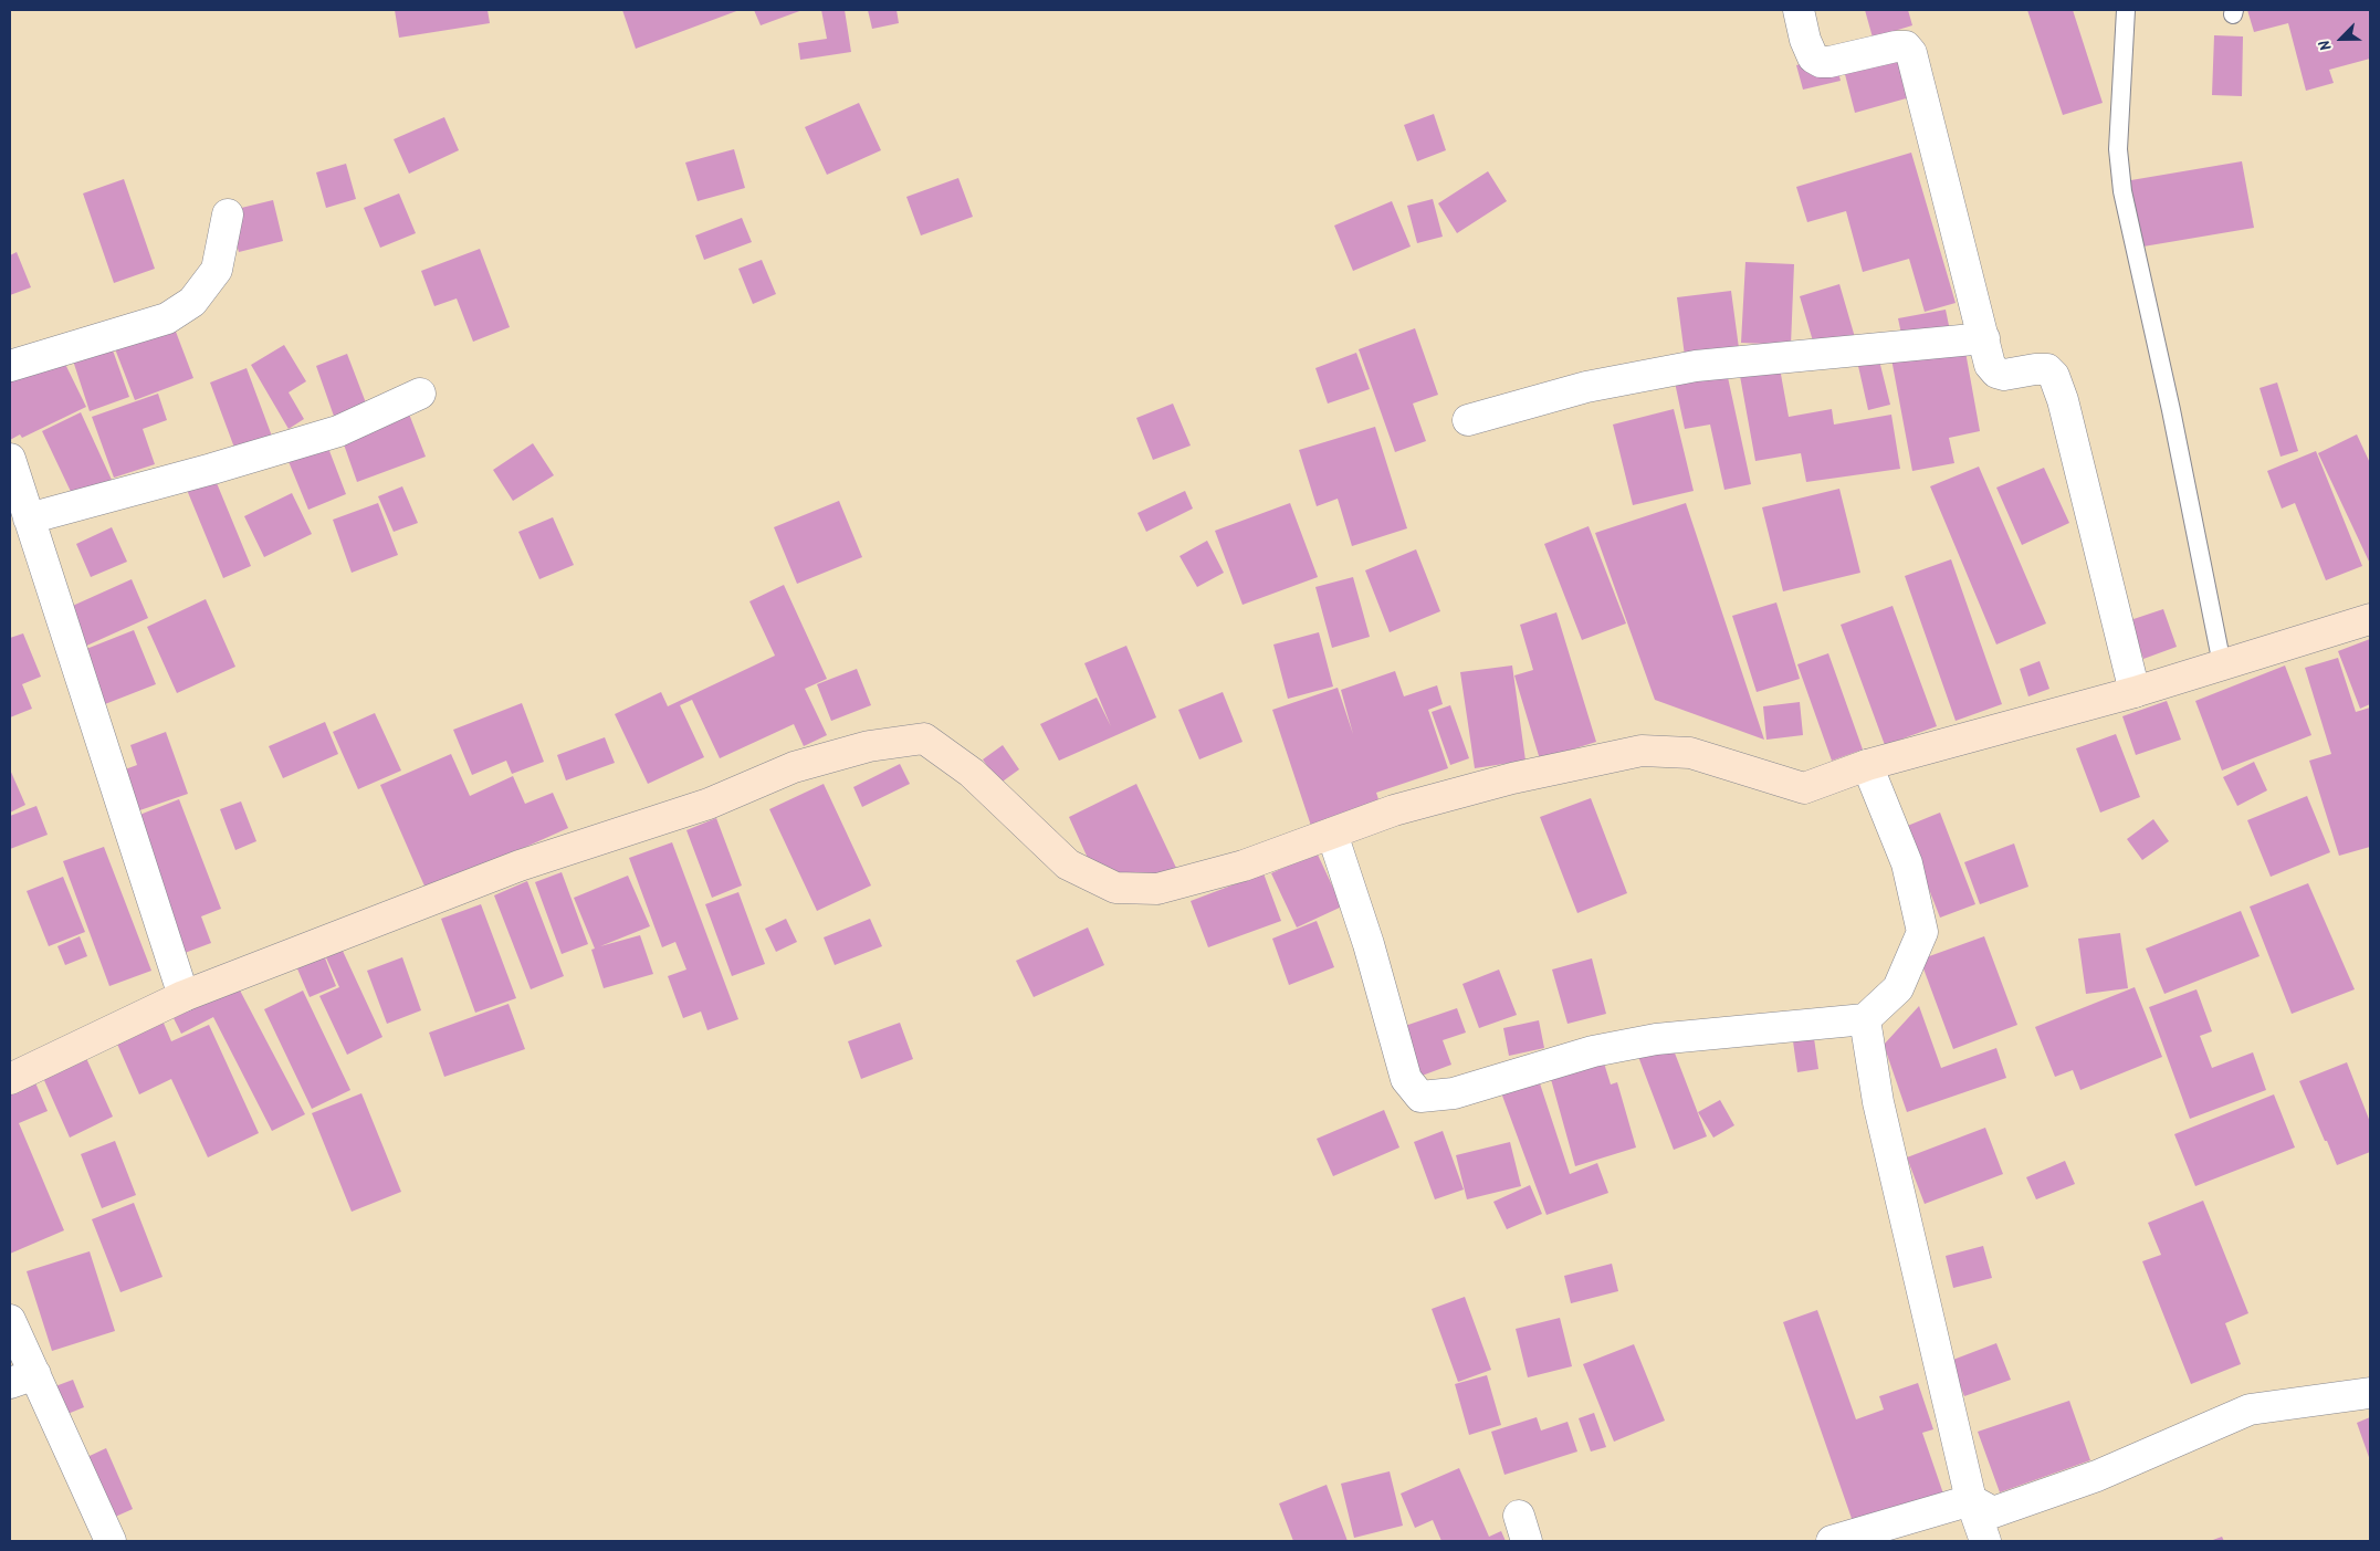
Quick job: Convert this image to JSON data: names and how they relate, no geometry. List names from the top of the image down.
{
  "north": "bottom left"
}
